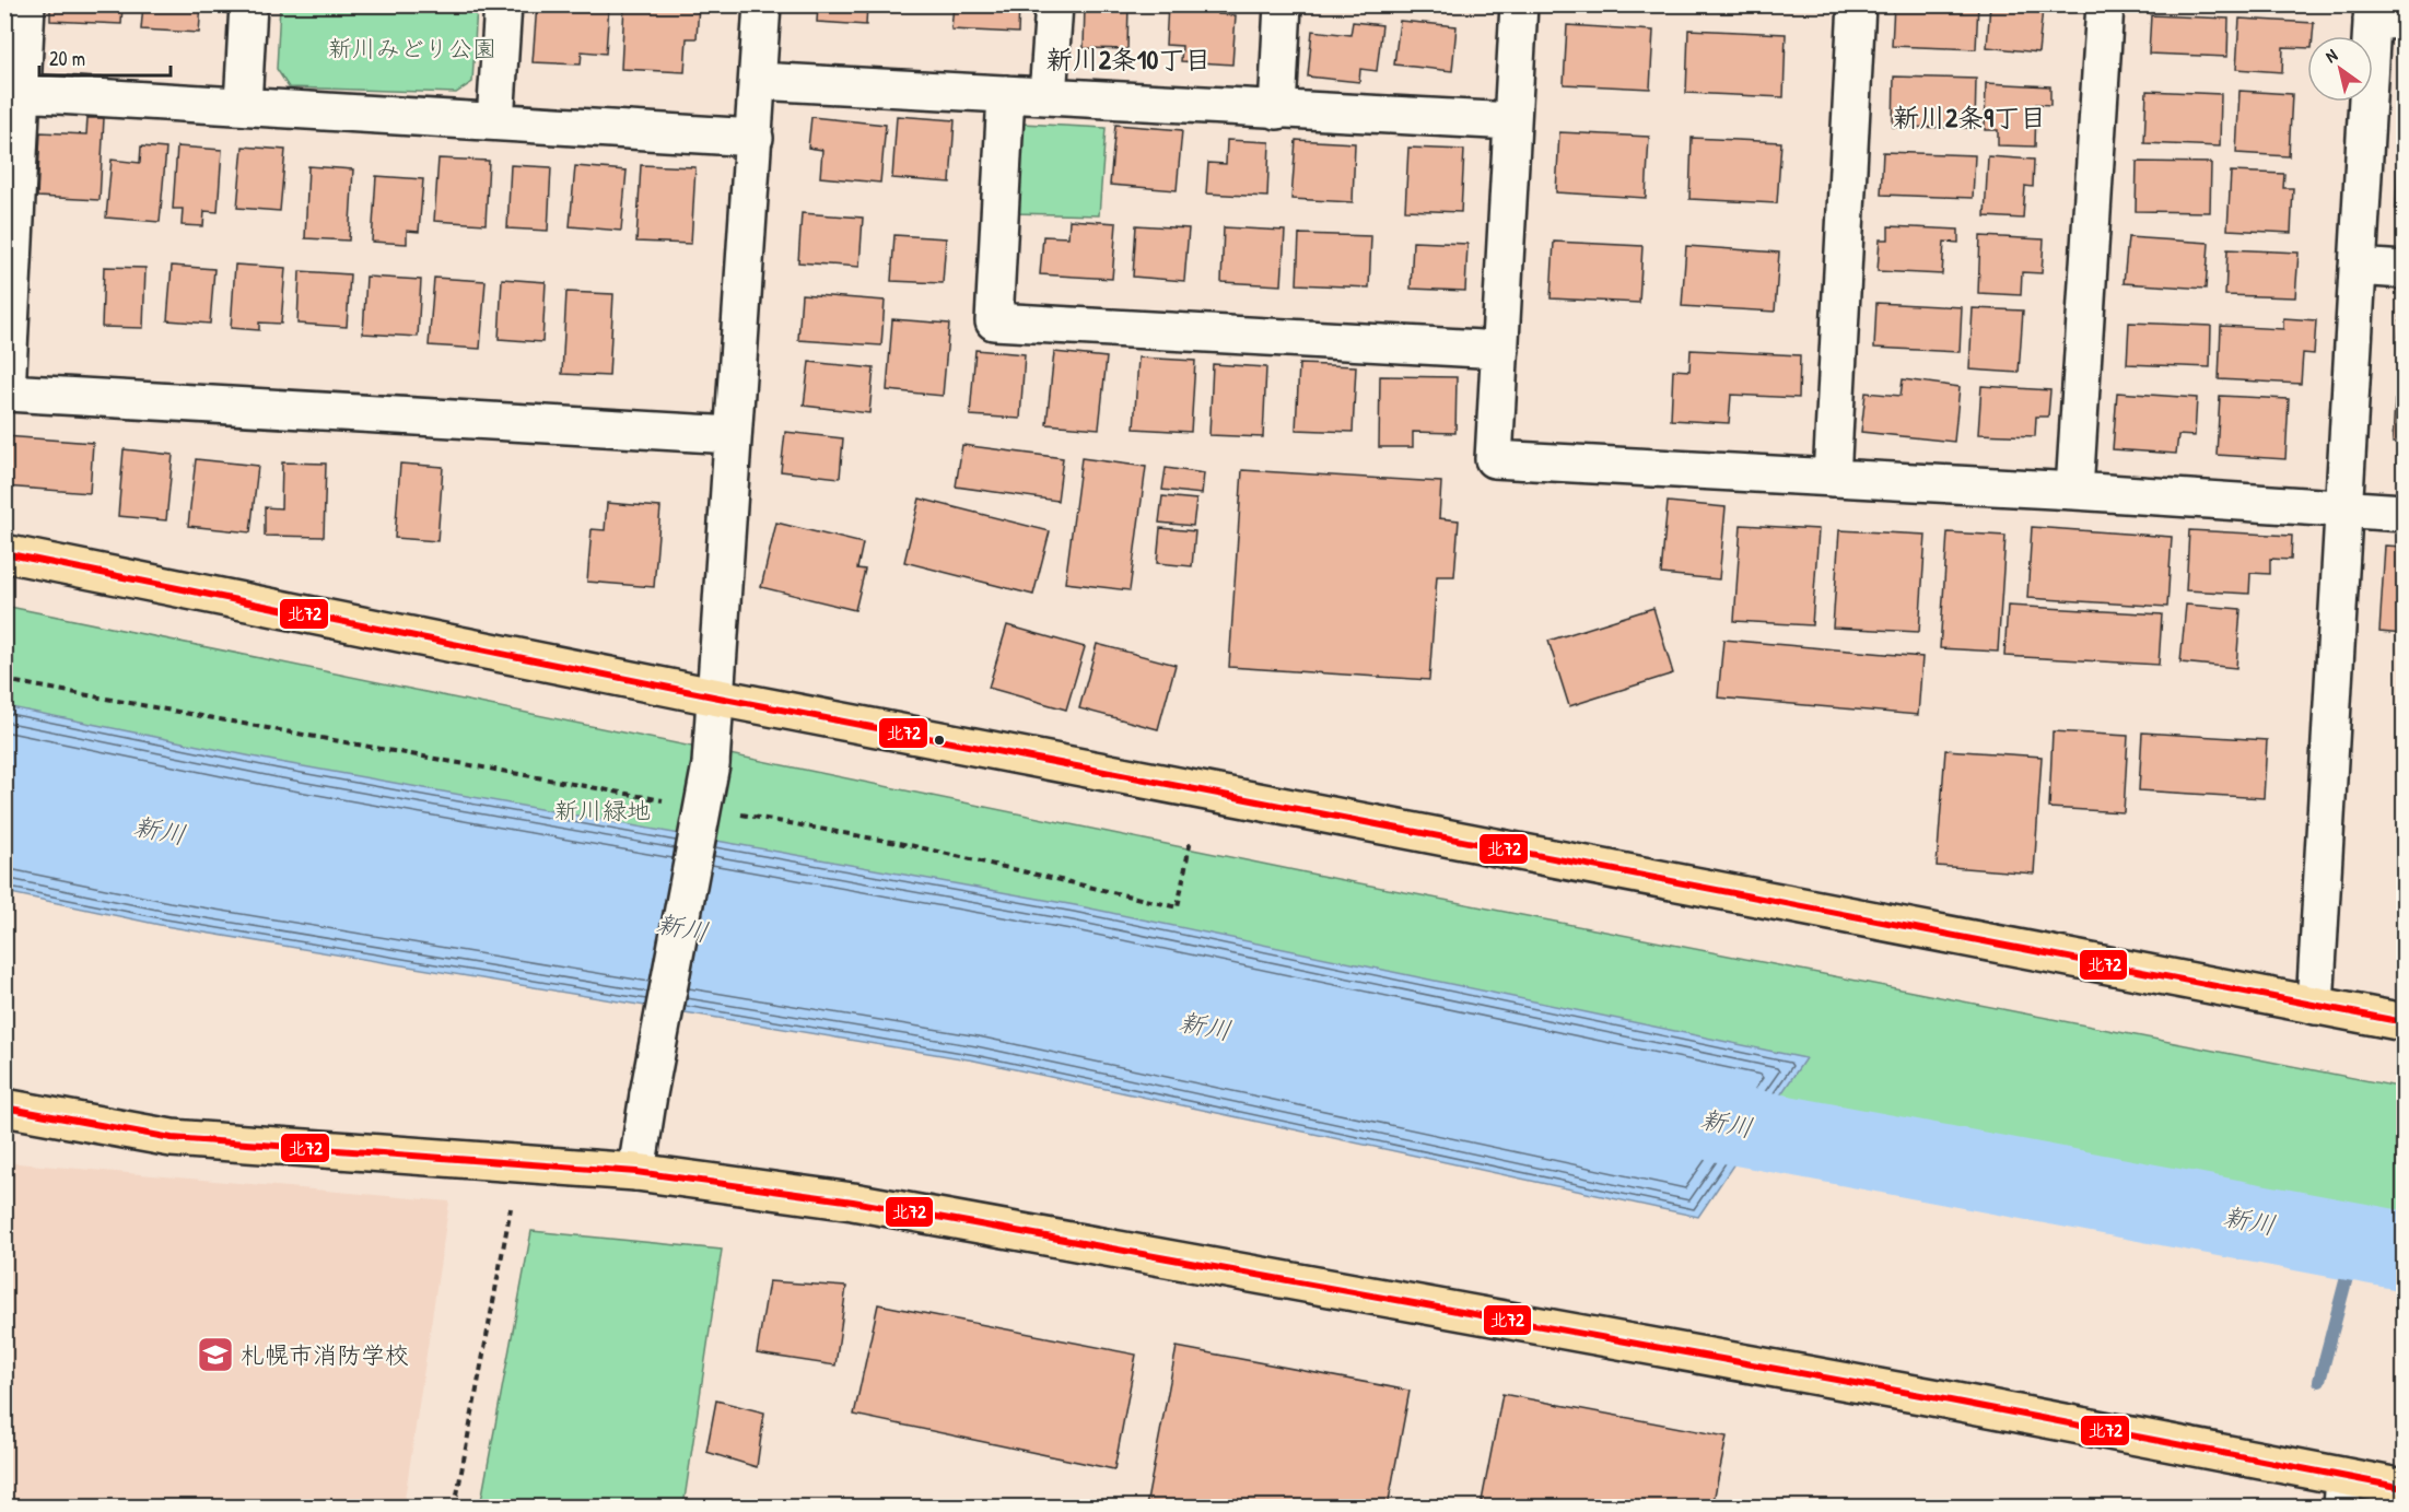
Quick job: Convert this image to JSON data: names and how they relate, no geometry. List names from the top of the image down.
{
  "districts": ["新川2条10丁目", "新川2条9丁目"],
  "water": ["新川"],
  "parks": ["新川みどり公園", "新川緑地"],
  "places": {
    "school or university": ["札幌市消防学校"]
  },
  "lines": ["transit line 北72"],
  "scale_bar": "20 m",
  "north": "top left"
}
